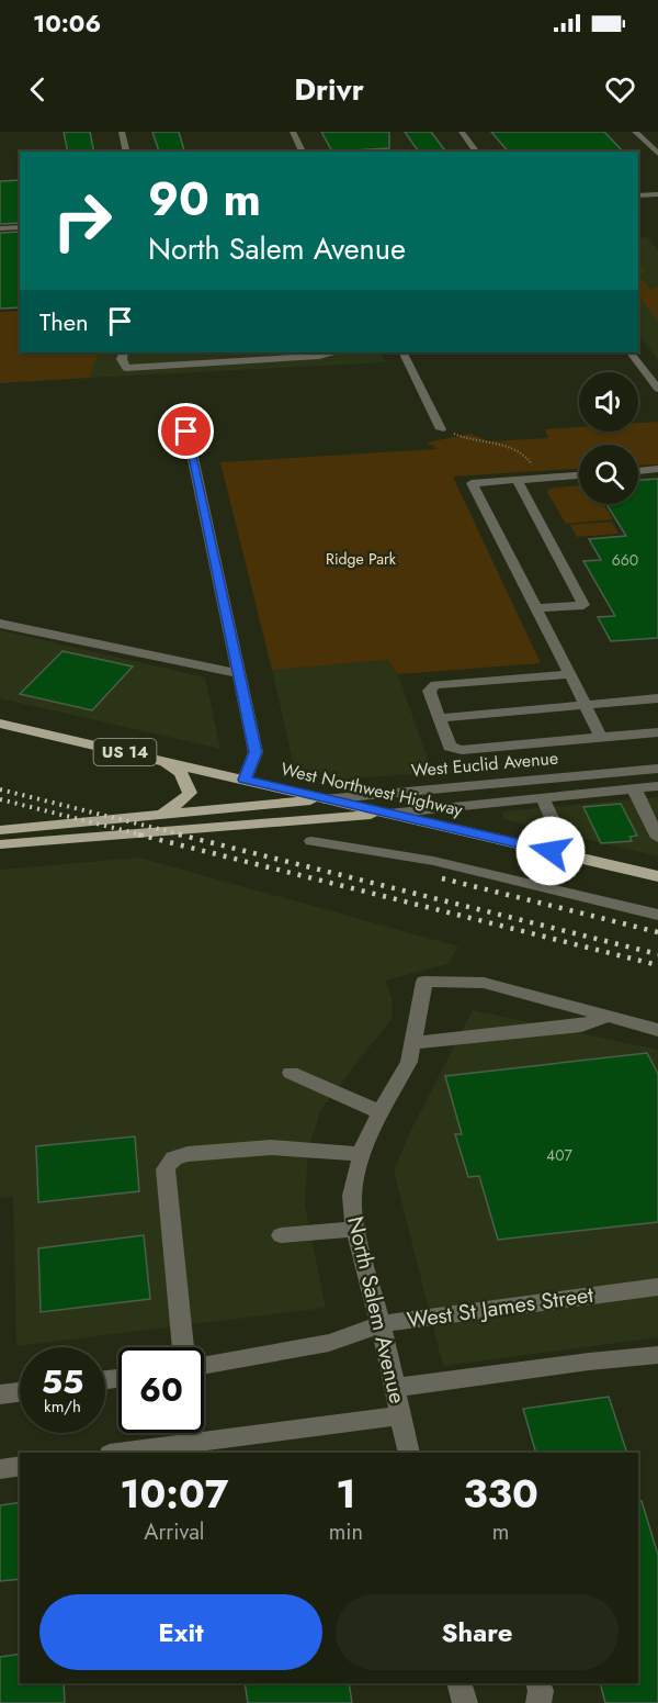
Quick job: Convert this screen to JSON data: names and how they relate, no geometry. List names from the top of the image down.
{
  "streets": {
    "main road": ["US 14", "West Euclid Avenue", "West Northwest Highway"],
    "street": ["West St James Street", "North Salem Avenue"]
  },
  "crossings": [
    ["West Euclid Avenue", "West Northwest Highway"],
    ["West St James Street", "North Salem Avenue"]
  ],
  "parks": ["Ridge Park"],
  "house_numbers": ["660", "407"],
  "page": {
    "status": "10:06",
    "header": "Drivr",
    "turn": ["90 m", "North Salem Avenue"],
    "then": "Then",
    "speed": "55 km/h",
    "limit": "60",
    "eta": [
      "10:07",
      "Arrival",
      "1",
      "min",
      "330",
      "m"
    ],
    "buttons": ["Exit", "Share"]
  }
}
